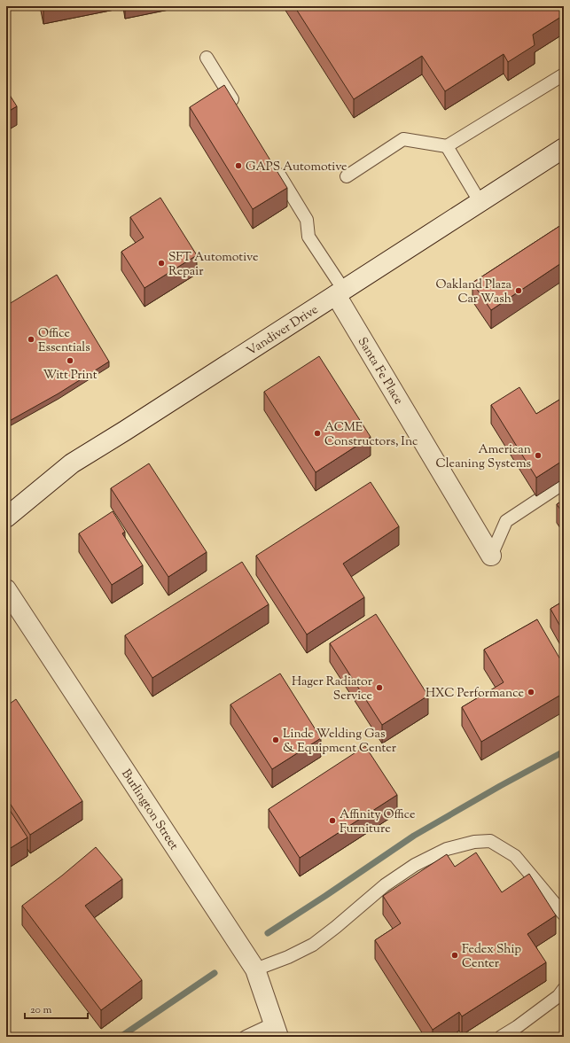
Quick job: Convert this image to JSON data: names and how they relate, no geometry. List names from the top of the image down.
{
  "streets": {
    "street": ["Vandiver Drive", "Santa Fe Place", "Burlington Street"]
  },
  "crossings": [
    ["Vandiver Drive", "Santa Fe Place"]
  ],
  "places": [
    "GAPS Automotive",
    "SFT Automotive Repair",
    "Oakland Plaza Car Wash",
    "Office Essentials",
    "Witt Print",
    "ACME Constructors, Inc",
    "American Cleaning Systems",
    "Hager Radiator Service",
    "HXC Performance",
    "Linde Welding Gas & Equipment Center",
    "Affinity Office Furniture",
    "Fedex Ship Center"
  ],
  "scale_bar": "20 m"
}
